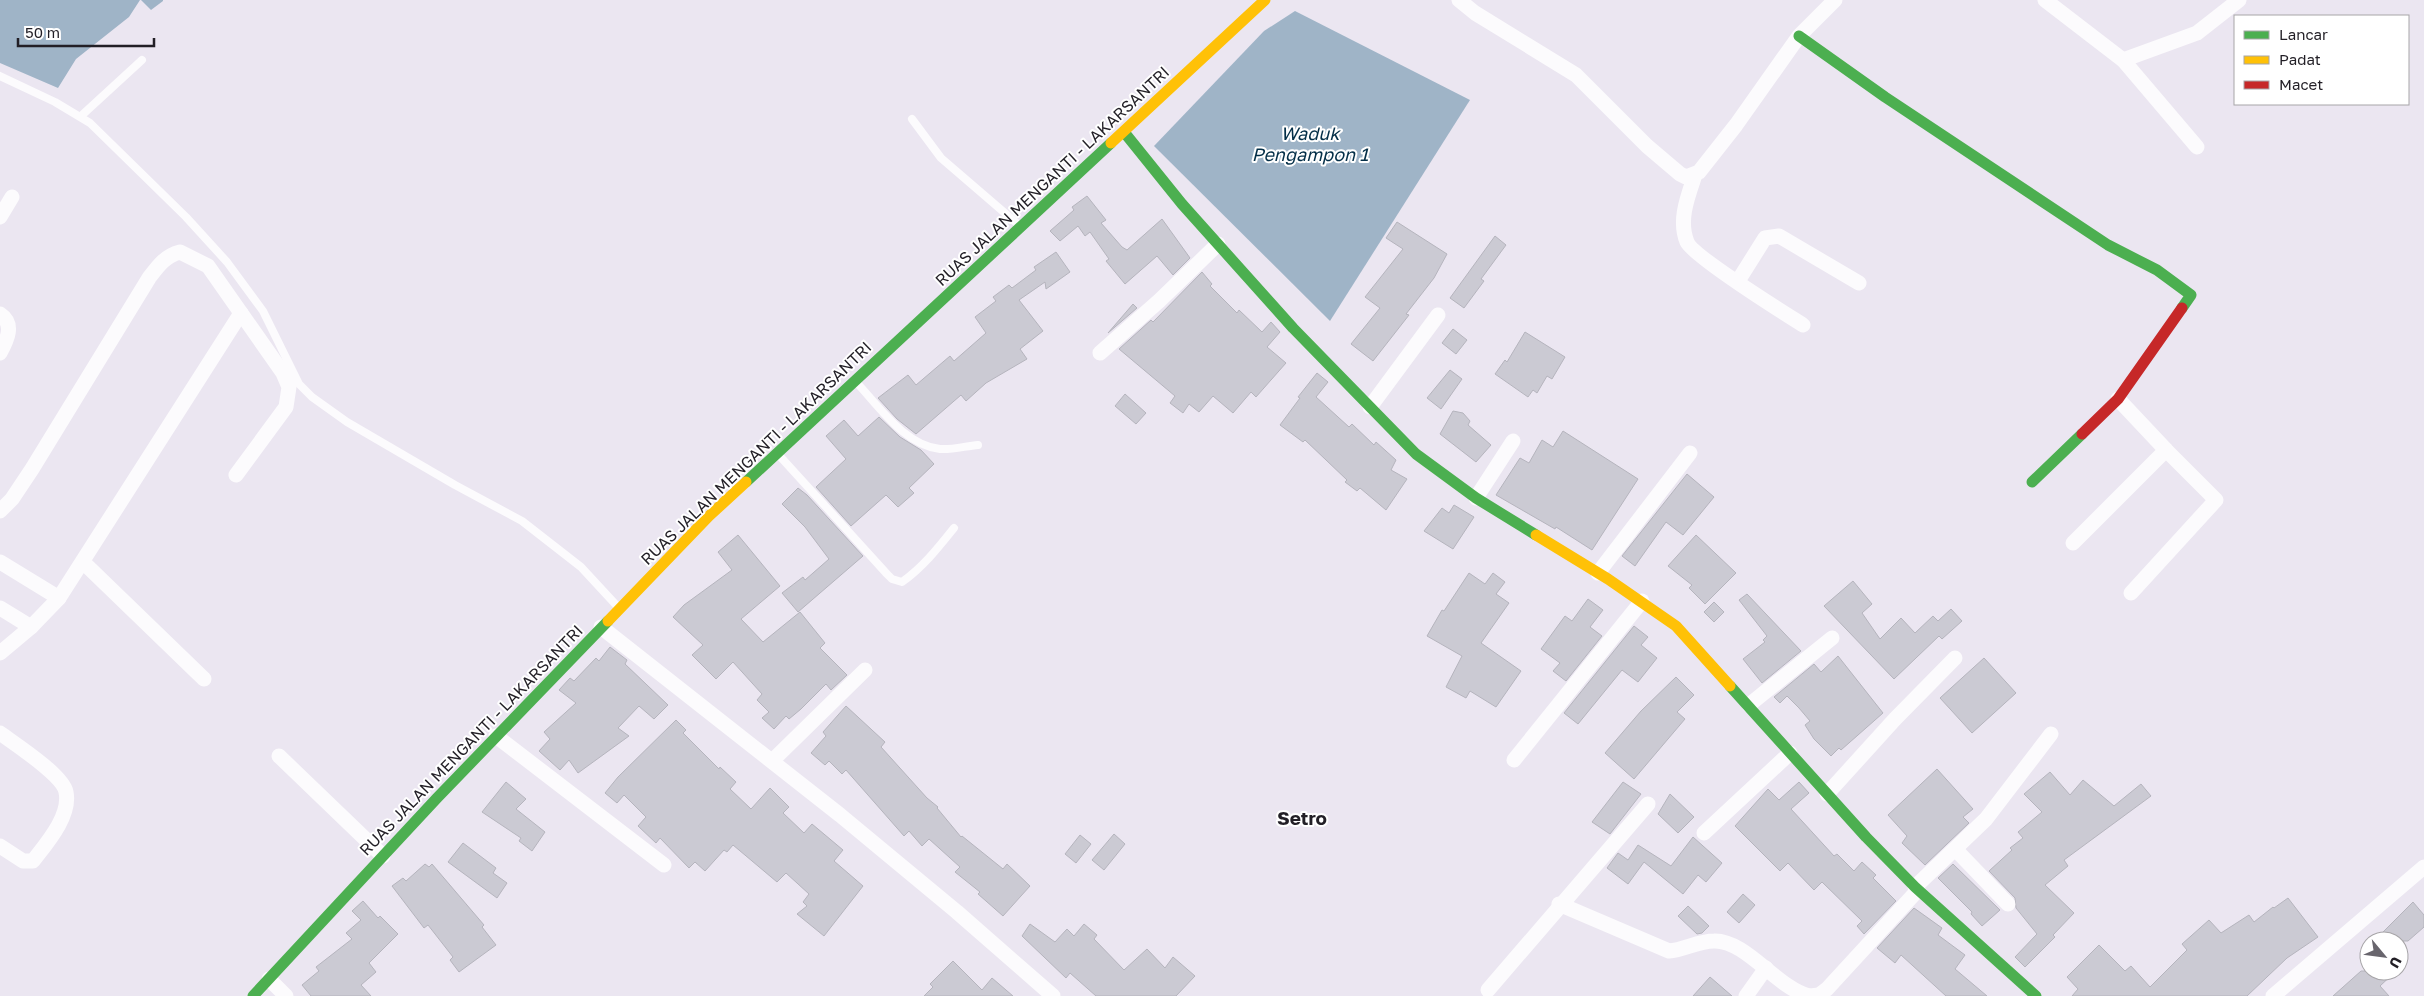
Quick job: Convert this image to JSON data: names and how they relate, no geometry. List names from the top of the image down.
{
  "streets": {
    "street": ["RUAS JALAN MENGANTI - LAKARSANTRI"]
  },
  "districts": ["Setro"],
  "water": ["Waduk Pengampon 1"],
  "legend": ["Lancar", "Padat", "Macet"],
  "scale_bar": "50 m",
  "north": "bottom right"
}
